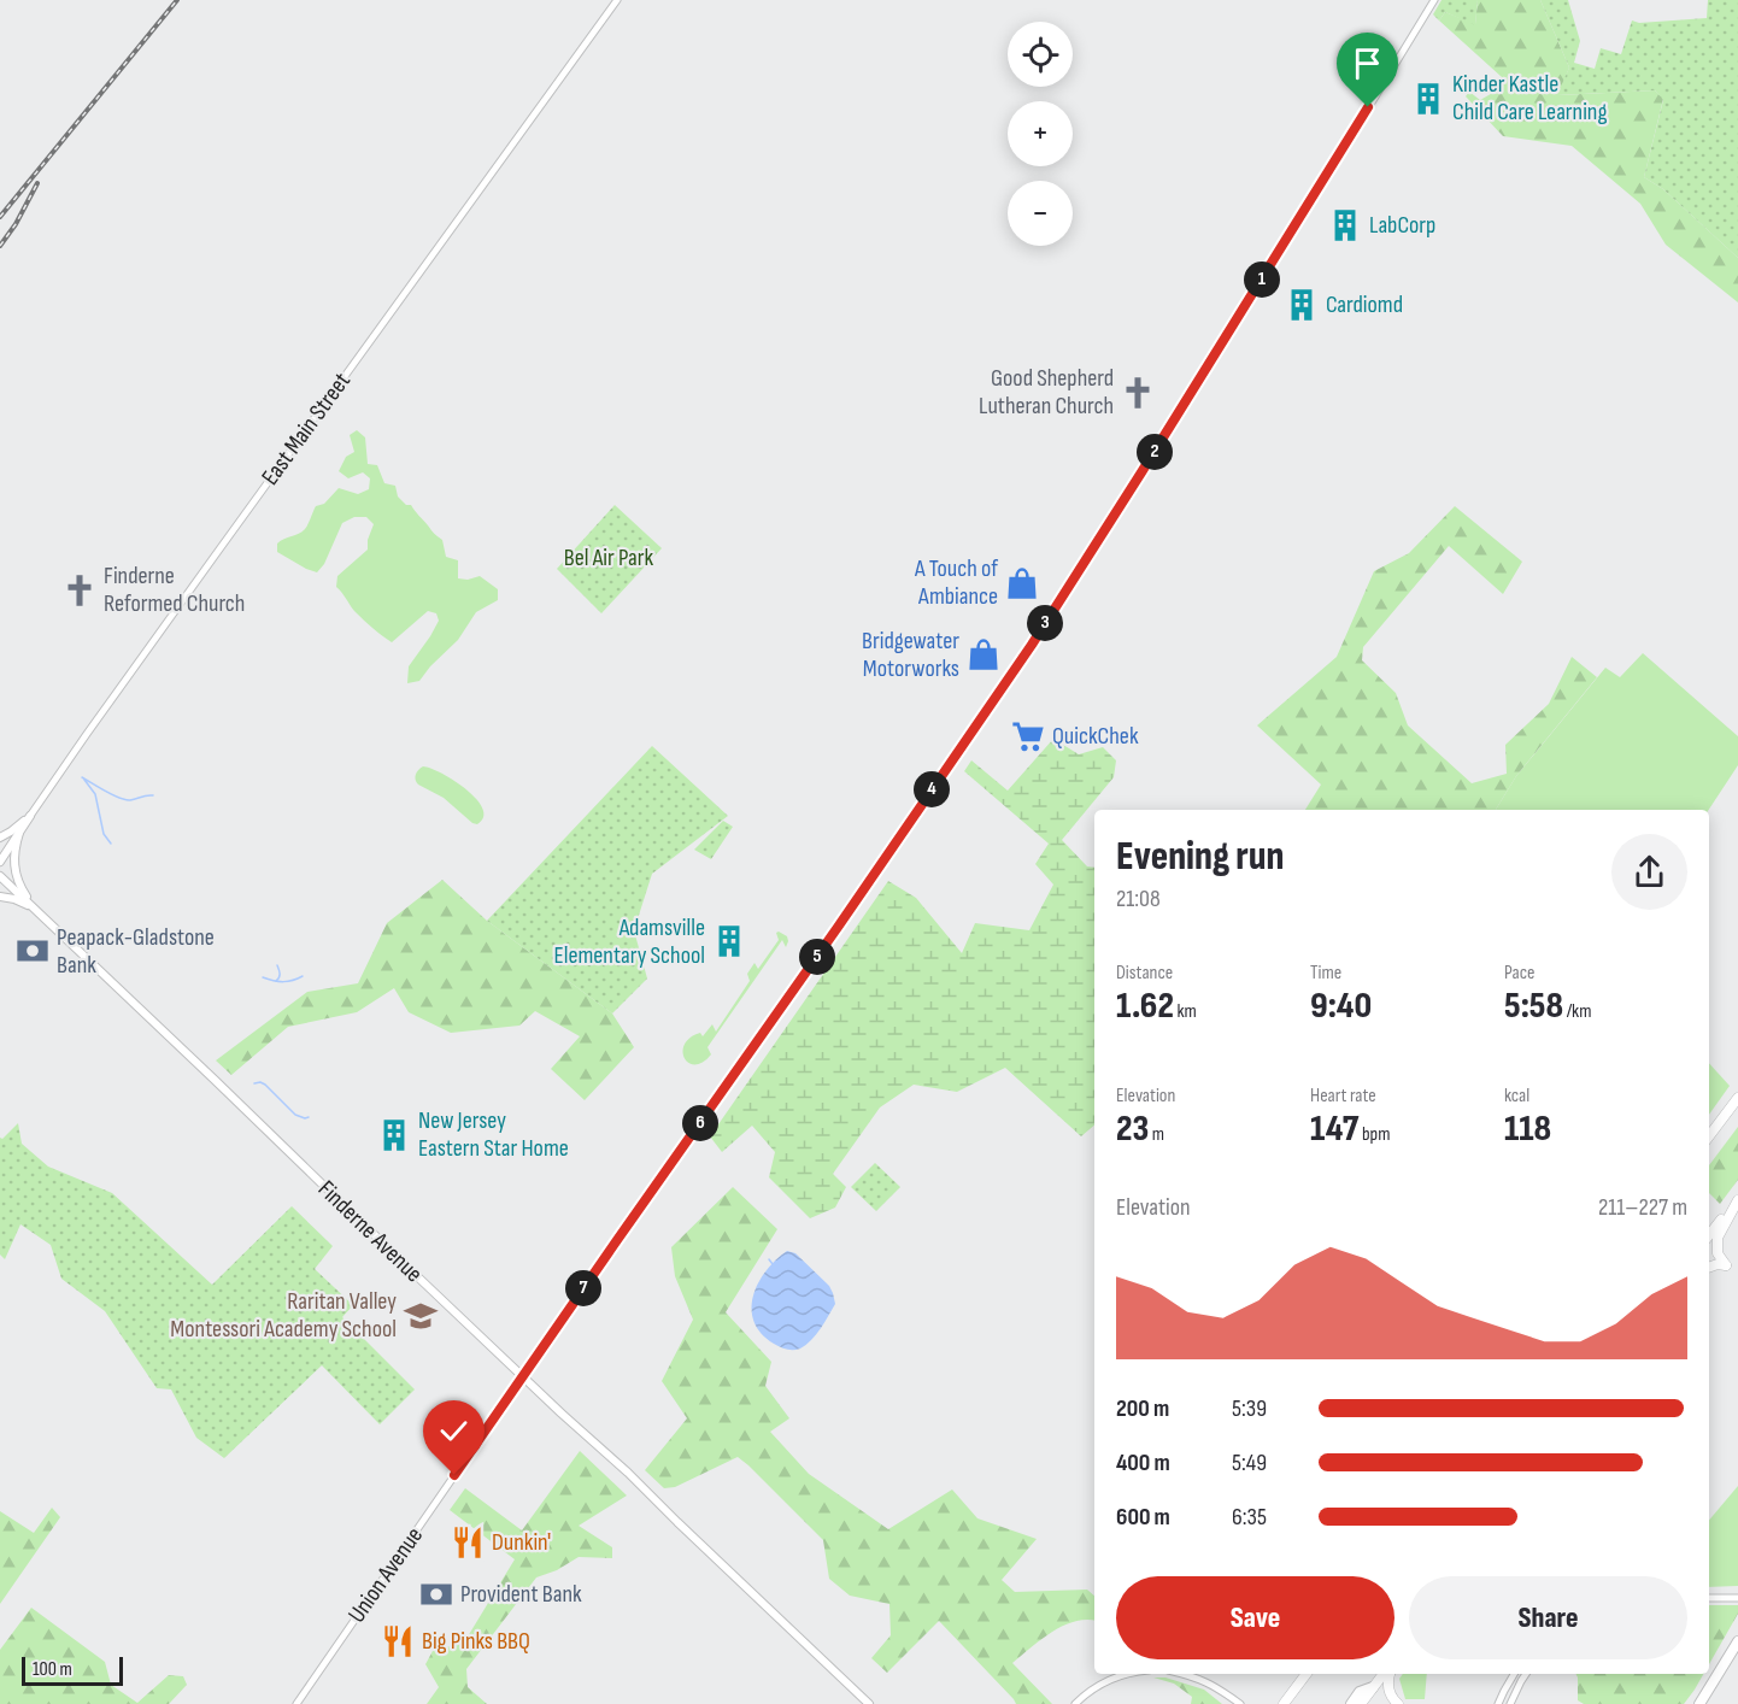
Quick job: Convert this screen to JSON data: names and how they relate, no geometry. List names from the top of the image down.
{
  "streets": {
    "main road": ["East Main Street", "Finderne Avenue"],
    "street": ["Union Avenue"]
  },
  "crossings": [
    ["Finderne Avenue", "Union Avenue"]
  ],
  "parks": ["Bel Air Park"],
  "places": {
    "building": [
      "Kinder Kastle Child Care Learning",
      "LabCorp",
      "Cardiomd",
      "Adamsville Elementary School",
      "New Jersey Eastern Star Home"
    ],
    "church": ["Good Shepherd Lutheran Church", "Finderne Reformed Church"],
    "shop": ["A Touch of Ambiance", "Bridgewater Motorworks"],
    "supermarket": ["QuickChek"],
    "bank": ["Peapack-Gladstone Bank", "Provident Bank"],
    "school or university": ["Raritan Valley Montessori Academy School"],
    "restaurant": ["Dunkin'", "Big Pinks BBQ"]
  },
  "scale_bar": "100 m",
  "page": {
    "map_buttons": ["+", "−"],
    "pins": [
      "1",
      "2",
      "3",
      "4",
      "5",
      "6",
      "7"
    ],
    "heading": ["Evening run", "21:08"],
    "stats": [
      ["Distance", "1.62 km"],
      ["Time", "9:40"],
      ["Pace", "5:58 /km"],
      ["Elevation", "23 m"],
      ["Heart rate", "147 bpm"],
      ["kcal", "118"]
    ],
    "chart": ["Elevation", "211–227 m"],
    "list": [
      {
        "name": "200 m",
        "note": "5:39"
      },
      {
        "name": "400 m",
        "note": "5:49"
      },
      {
        "name": "600 m",
        "note": "6:35"
      }
    ],
    "buttons": ["Save", "Share"],
    "scale": "100 m"
  }
}
